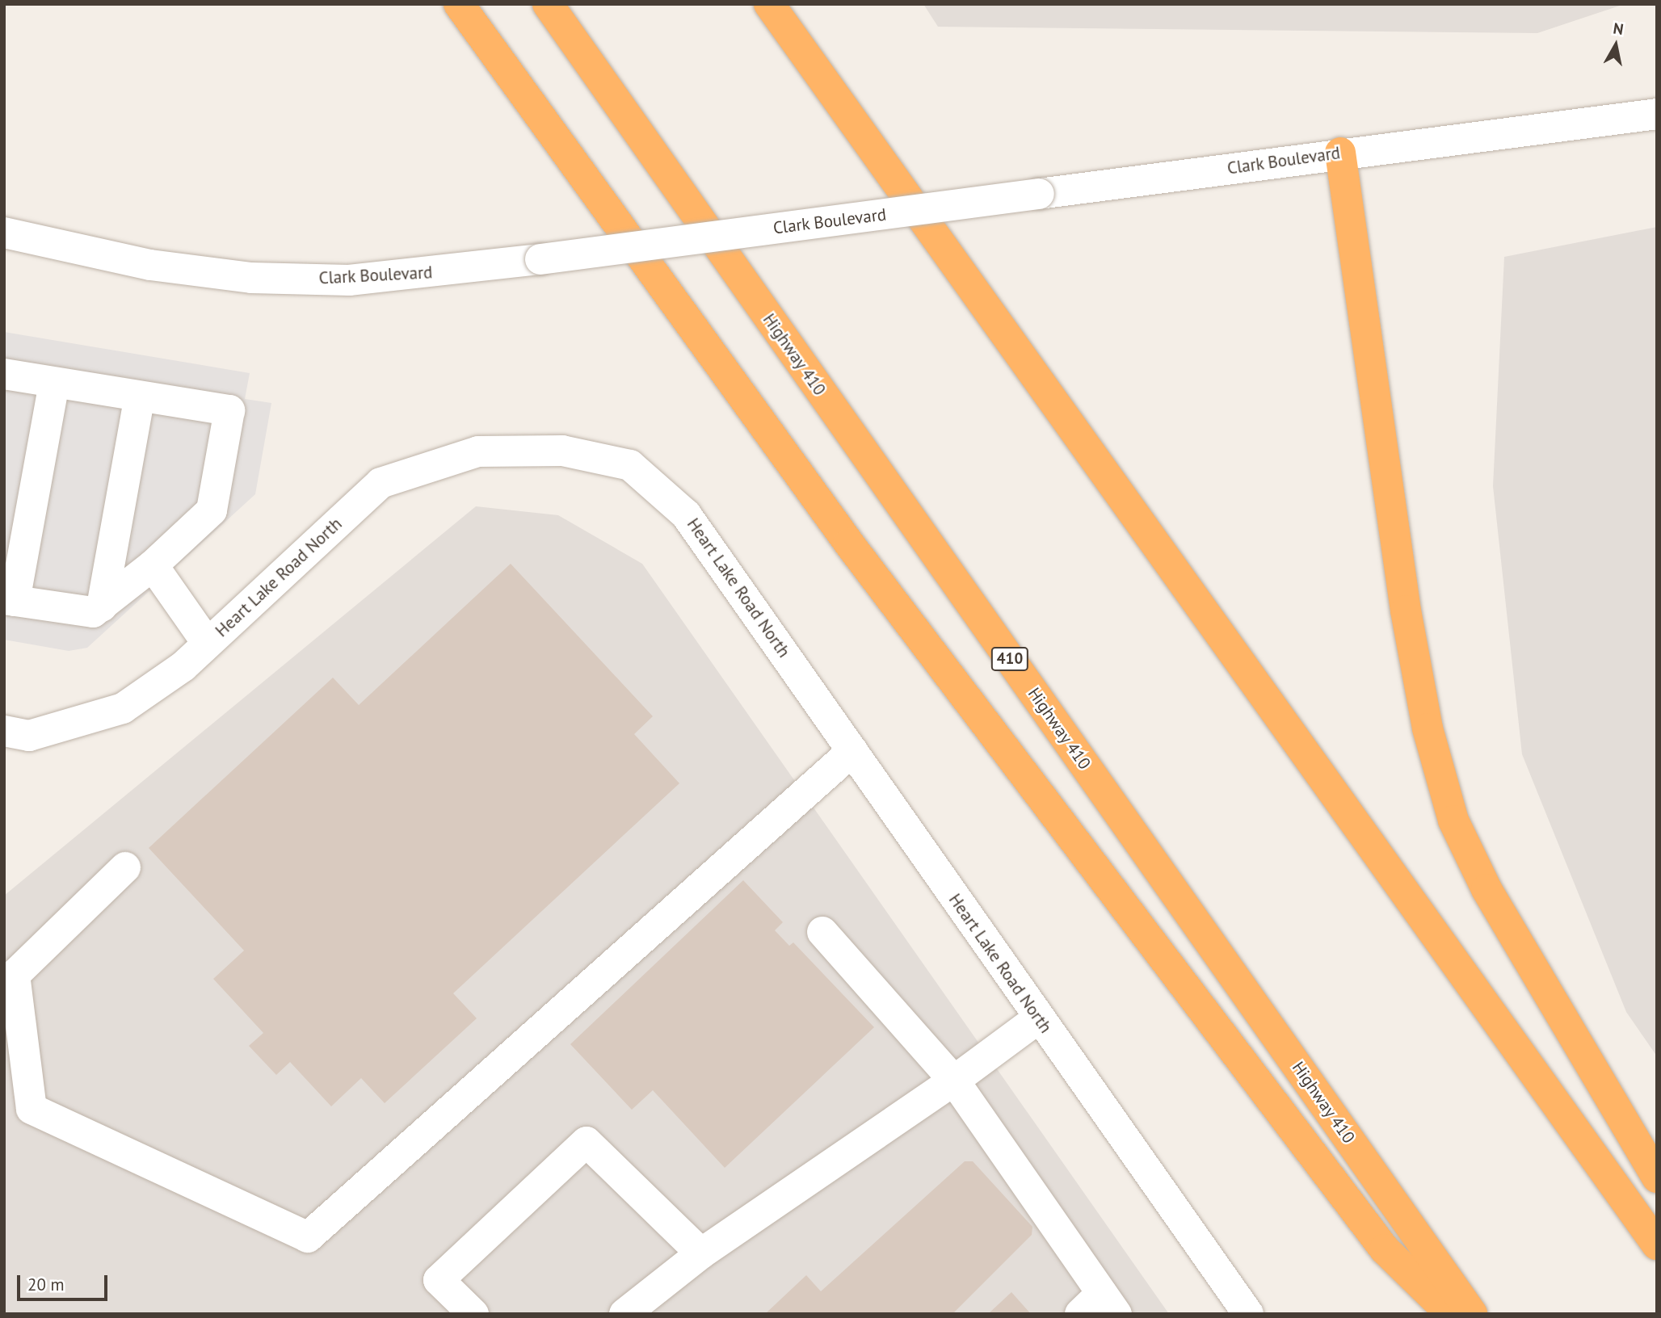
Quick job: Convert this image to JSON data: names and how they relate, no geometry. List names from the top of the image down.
{
  "streets": {
    "highway": ["Highway 410", "410"],
    "street": ["Clark Boulevard", "Heart Lake Road North"]
  },
  "scale_bar": "20 m",
  "north": "top"
}
